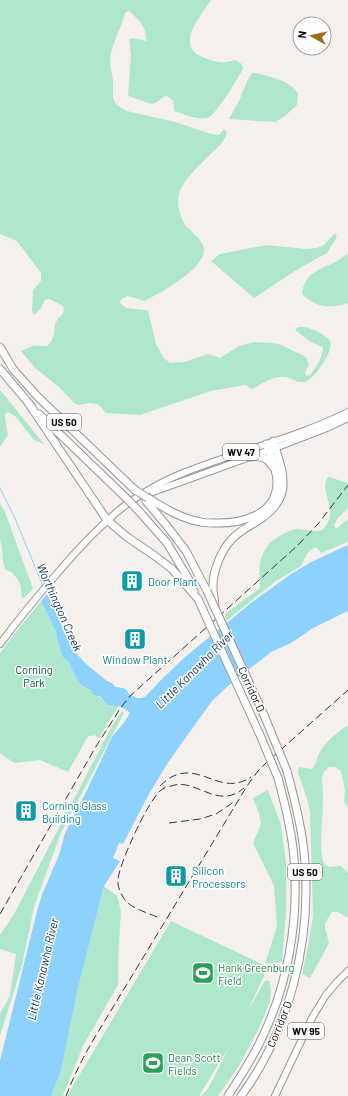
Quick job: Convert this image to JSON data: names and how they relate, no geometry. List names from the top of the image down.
{
  "streets": {
    "highway": ["US 50", "Corridor D"],
    "main road": ["WV 47", "WV 95"]
  },
  "crossings": [
    ["US 50", "Corridor D"]
  ],
  "water": ["Worthington Creek", "Little Kanawha River"],
  "parks": ["Corning Park"],
  "places": {
    "building": [
      "Door Plant",
      "Window Plant",
      "Corning Glass Building",
      "Silicon Processors"
    ],
    "sports": ["Hank Greenburg Field", "Dean Scott Fields"]
  },
  "north": "left"
}
